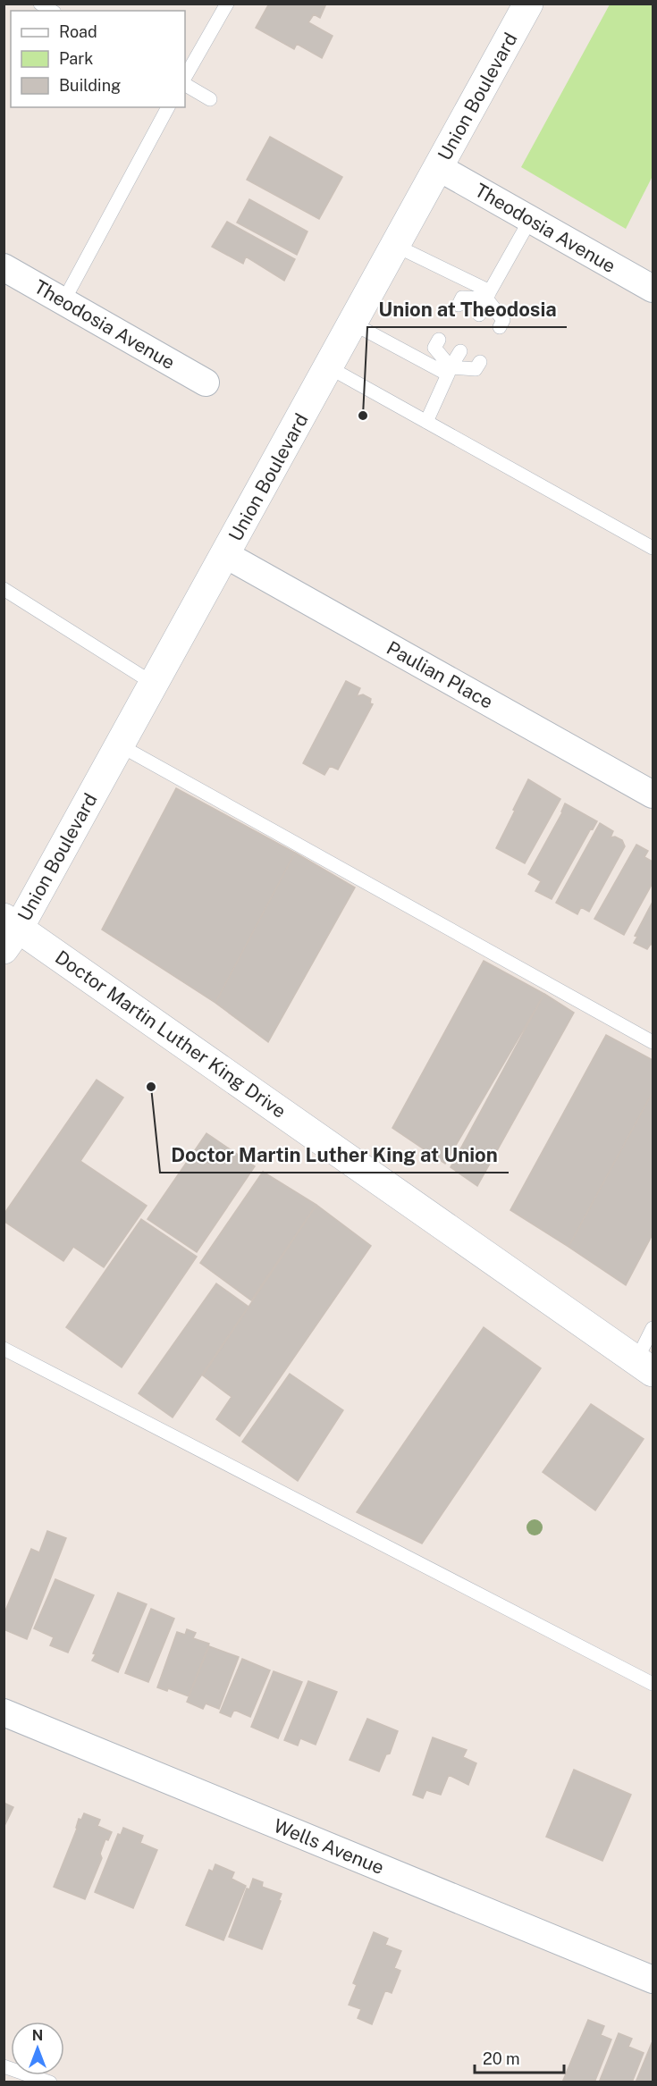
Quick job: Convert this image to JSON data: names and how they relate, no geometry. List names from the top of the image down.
{
  "streets": {
    "main road": ["Union Boulevard", "Doctor Martin Luther King Drive"],
    "street": ["Theodosia Avenue", "Paulian Place", "Wells Avenue"]
  },
  "crossings": [
    ["Union Boulevard", "Theodosia Avenue"],
    ["Union Boulevard", "Paulian Place"],
    ["Union Boulevard", "Doctor Martin Luther King Drive"]
  ],
  "places": ["Union at Theodosia", "Doctor Martin Luther King at Union"],
  "legend": ["Road", "Park", "Building"],
  "scale_bar": "20 m",
  "north": "top"
}
